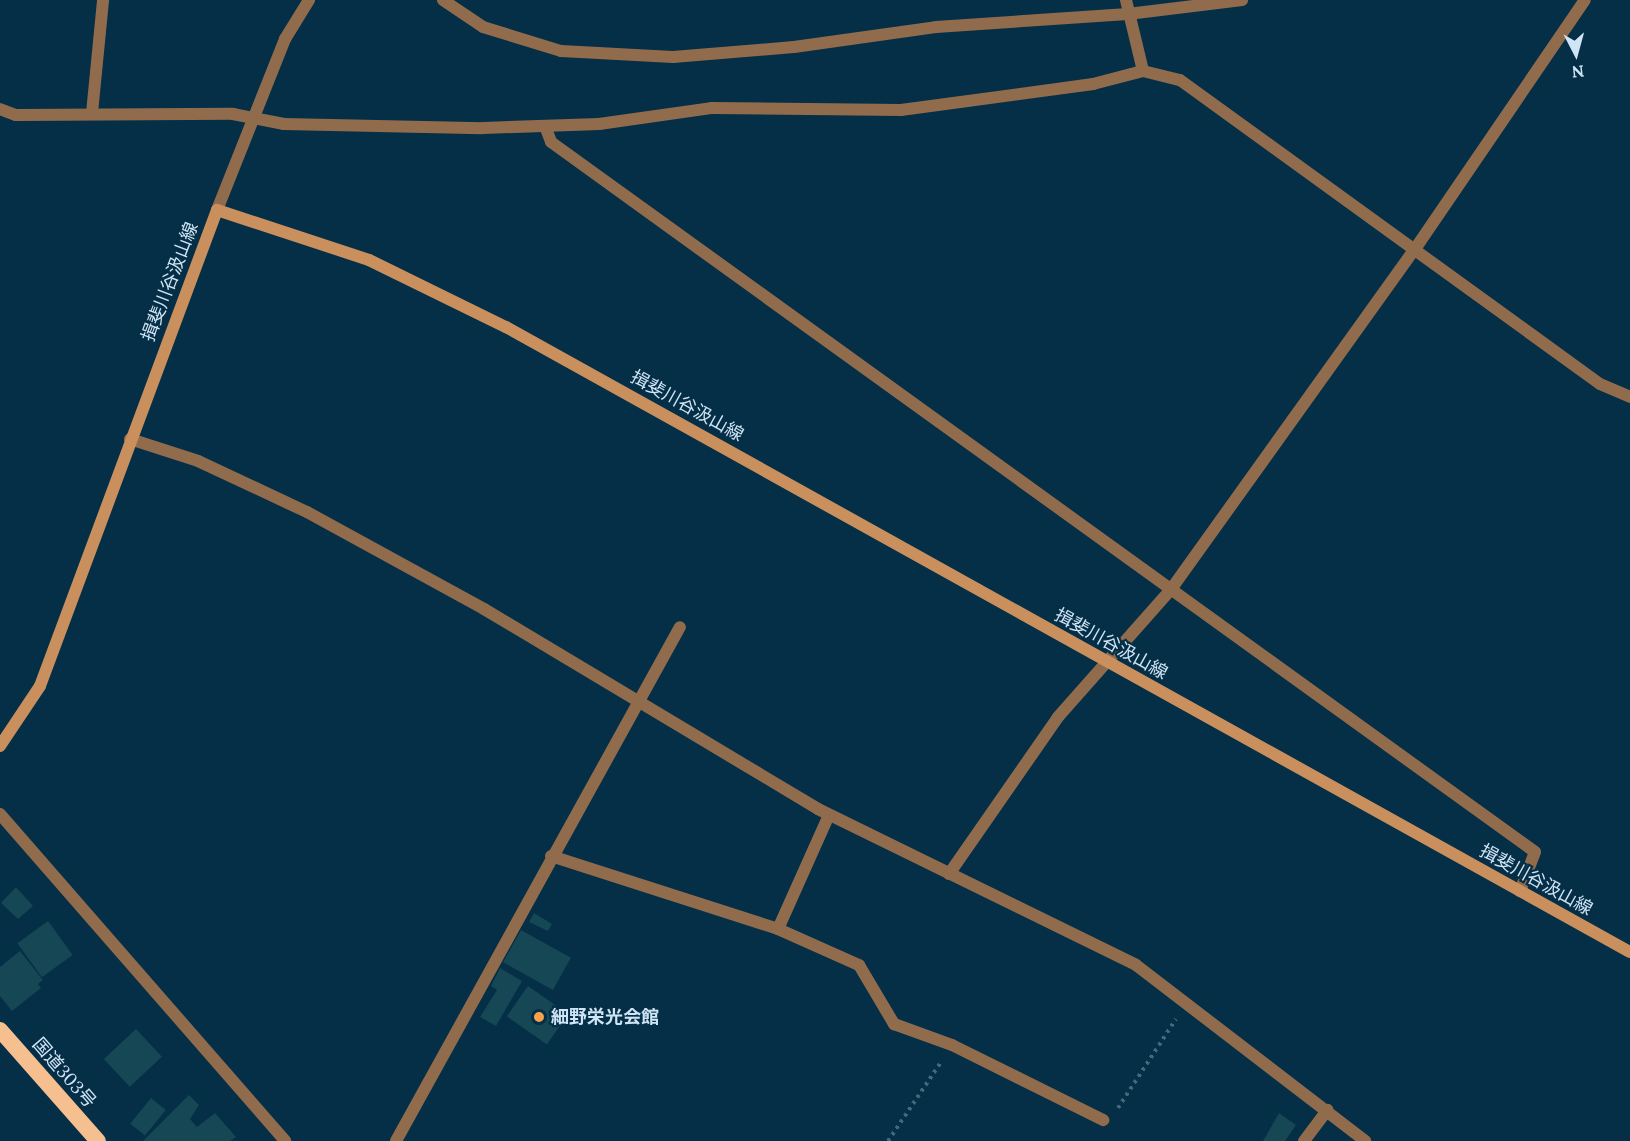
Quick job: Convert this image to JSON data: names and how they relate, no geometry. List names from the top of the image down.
{
  "streets": {
    "highway": ["国道303号"],
    "main road": ["揖斐川谷汲山線"]
  },
  "places": ["細野栄光会館"],
  "north": "bottom"
}
